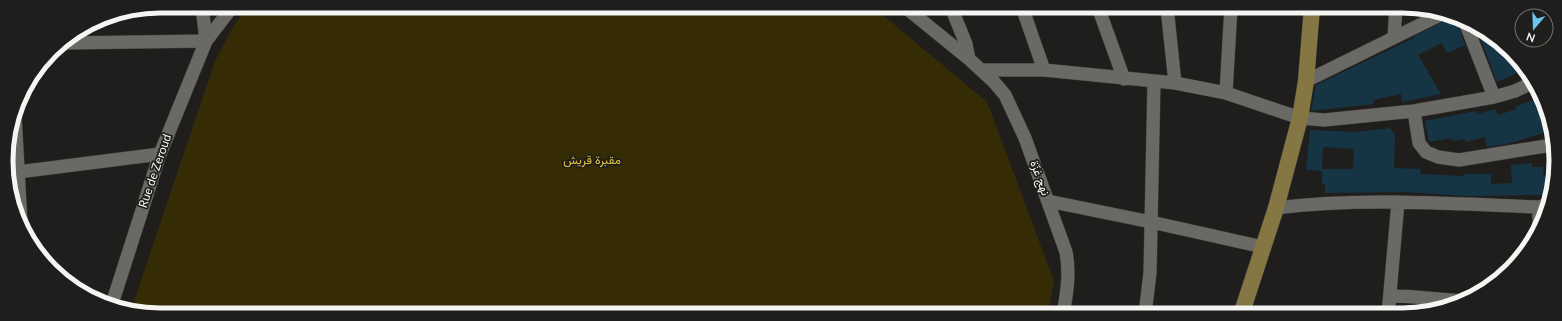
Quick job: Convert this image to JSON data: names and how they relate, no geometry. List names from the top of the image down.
{
  "streets": {
    "street": ["Rue de Zeroud", "نهج غزّة"]
  },
  "parks": ["مقبرة قريش"],
  "north": "bottom"
}
